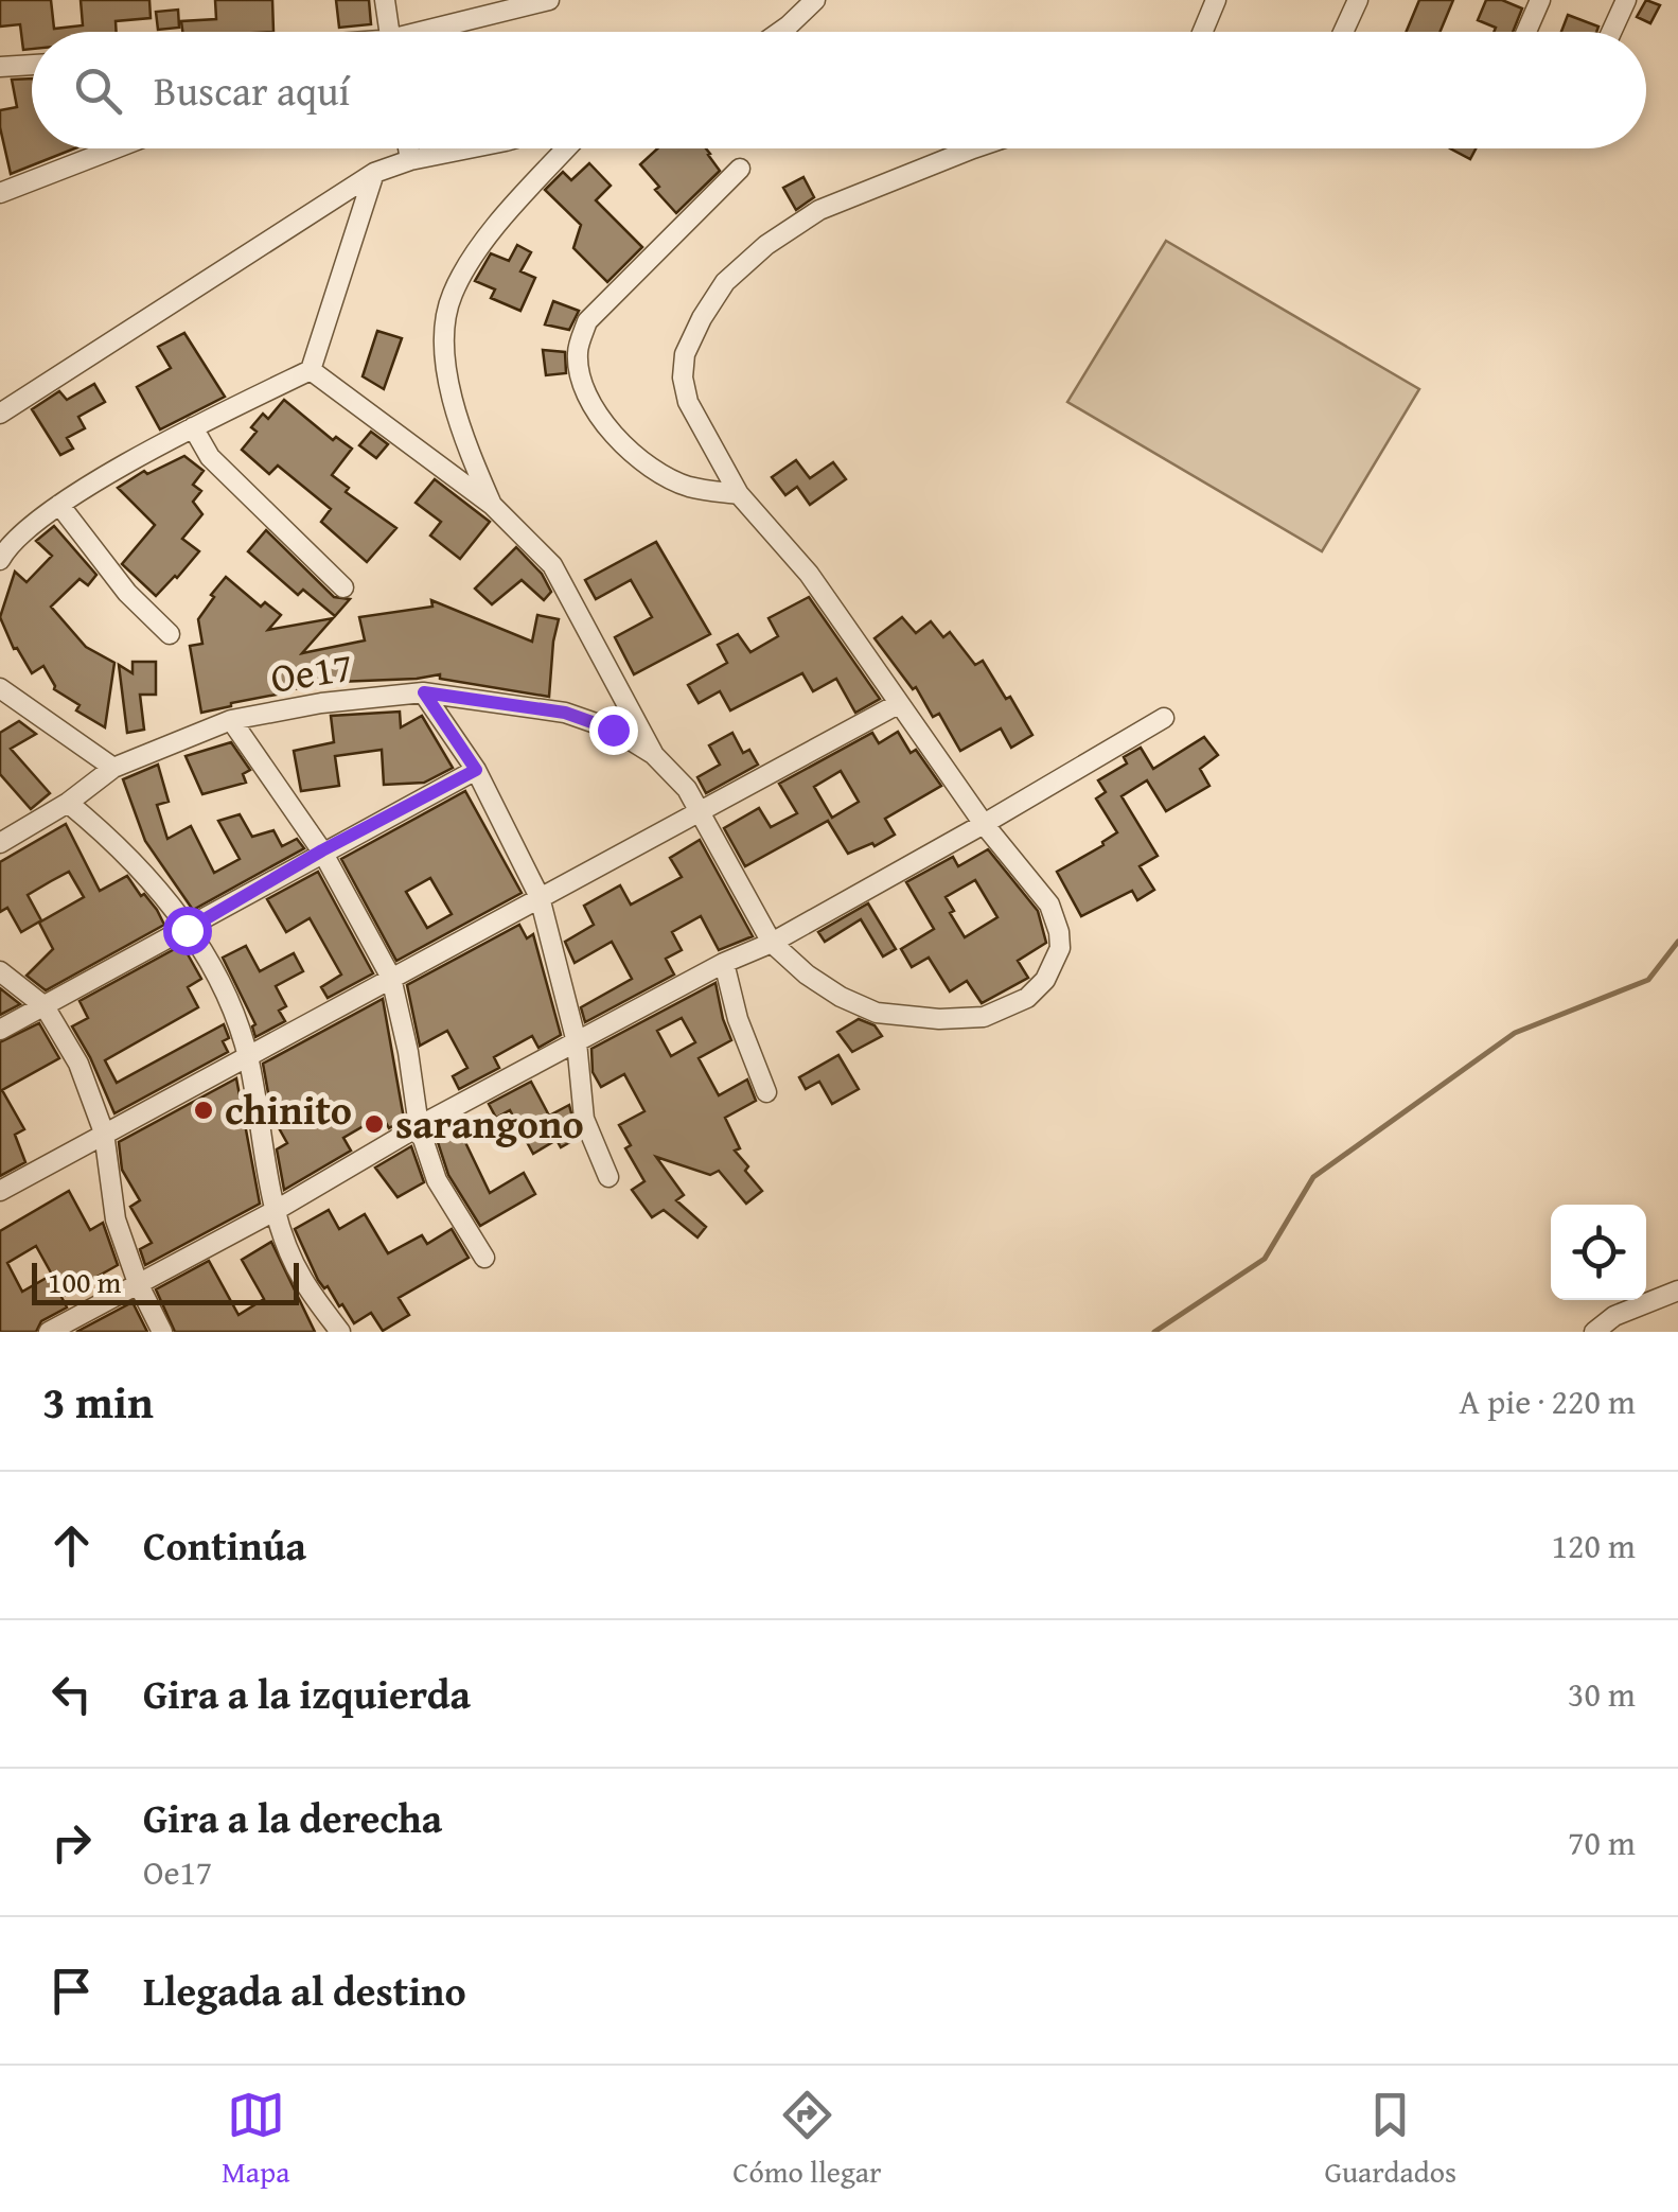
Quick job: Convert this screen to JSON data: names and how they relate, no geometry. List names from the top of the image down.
{
  "streets": {
    "street": ["Oe17"]
  },
  "places": ["chinito", "sarangono"],
  "scale_bar": "100 m",
  "page": {
    "search": "Buscar aquí",
    "scale": "100 m",
    "heading": ["3 min", "A pie · 220 m"],
    "list": [
      ["Continúa", "120 m"],
      ["Gira a la izquierda", "30 m"],
      ["Gira a la derecha", "Oe17", "70 m"],
      "Llegada al destino"
    ],
    "nav": ["Mapa", "Cómo llegar", "Guardados"]
  }
}
